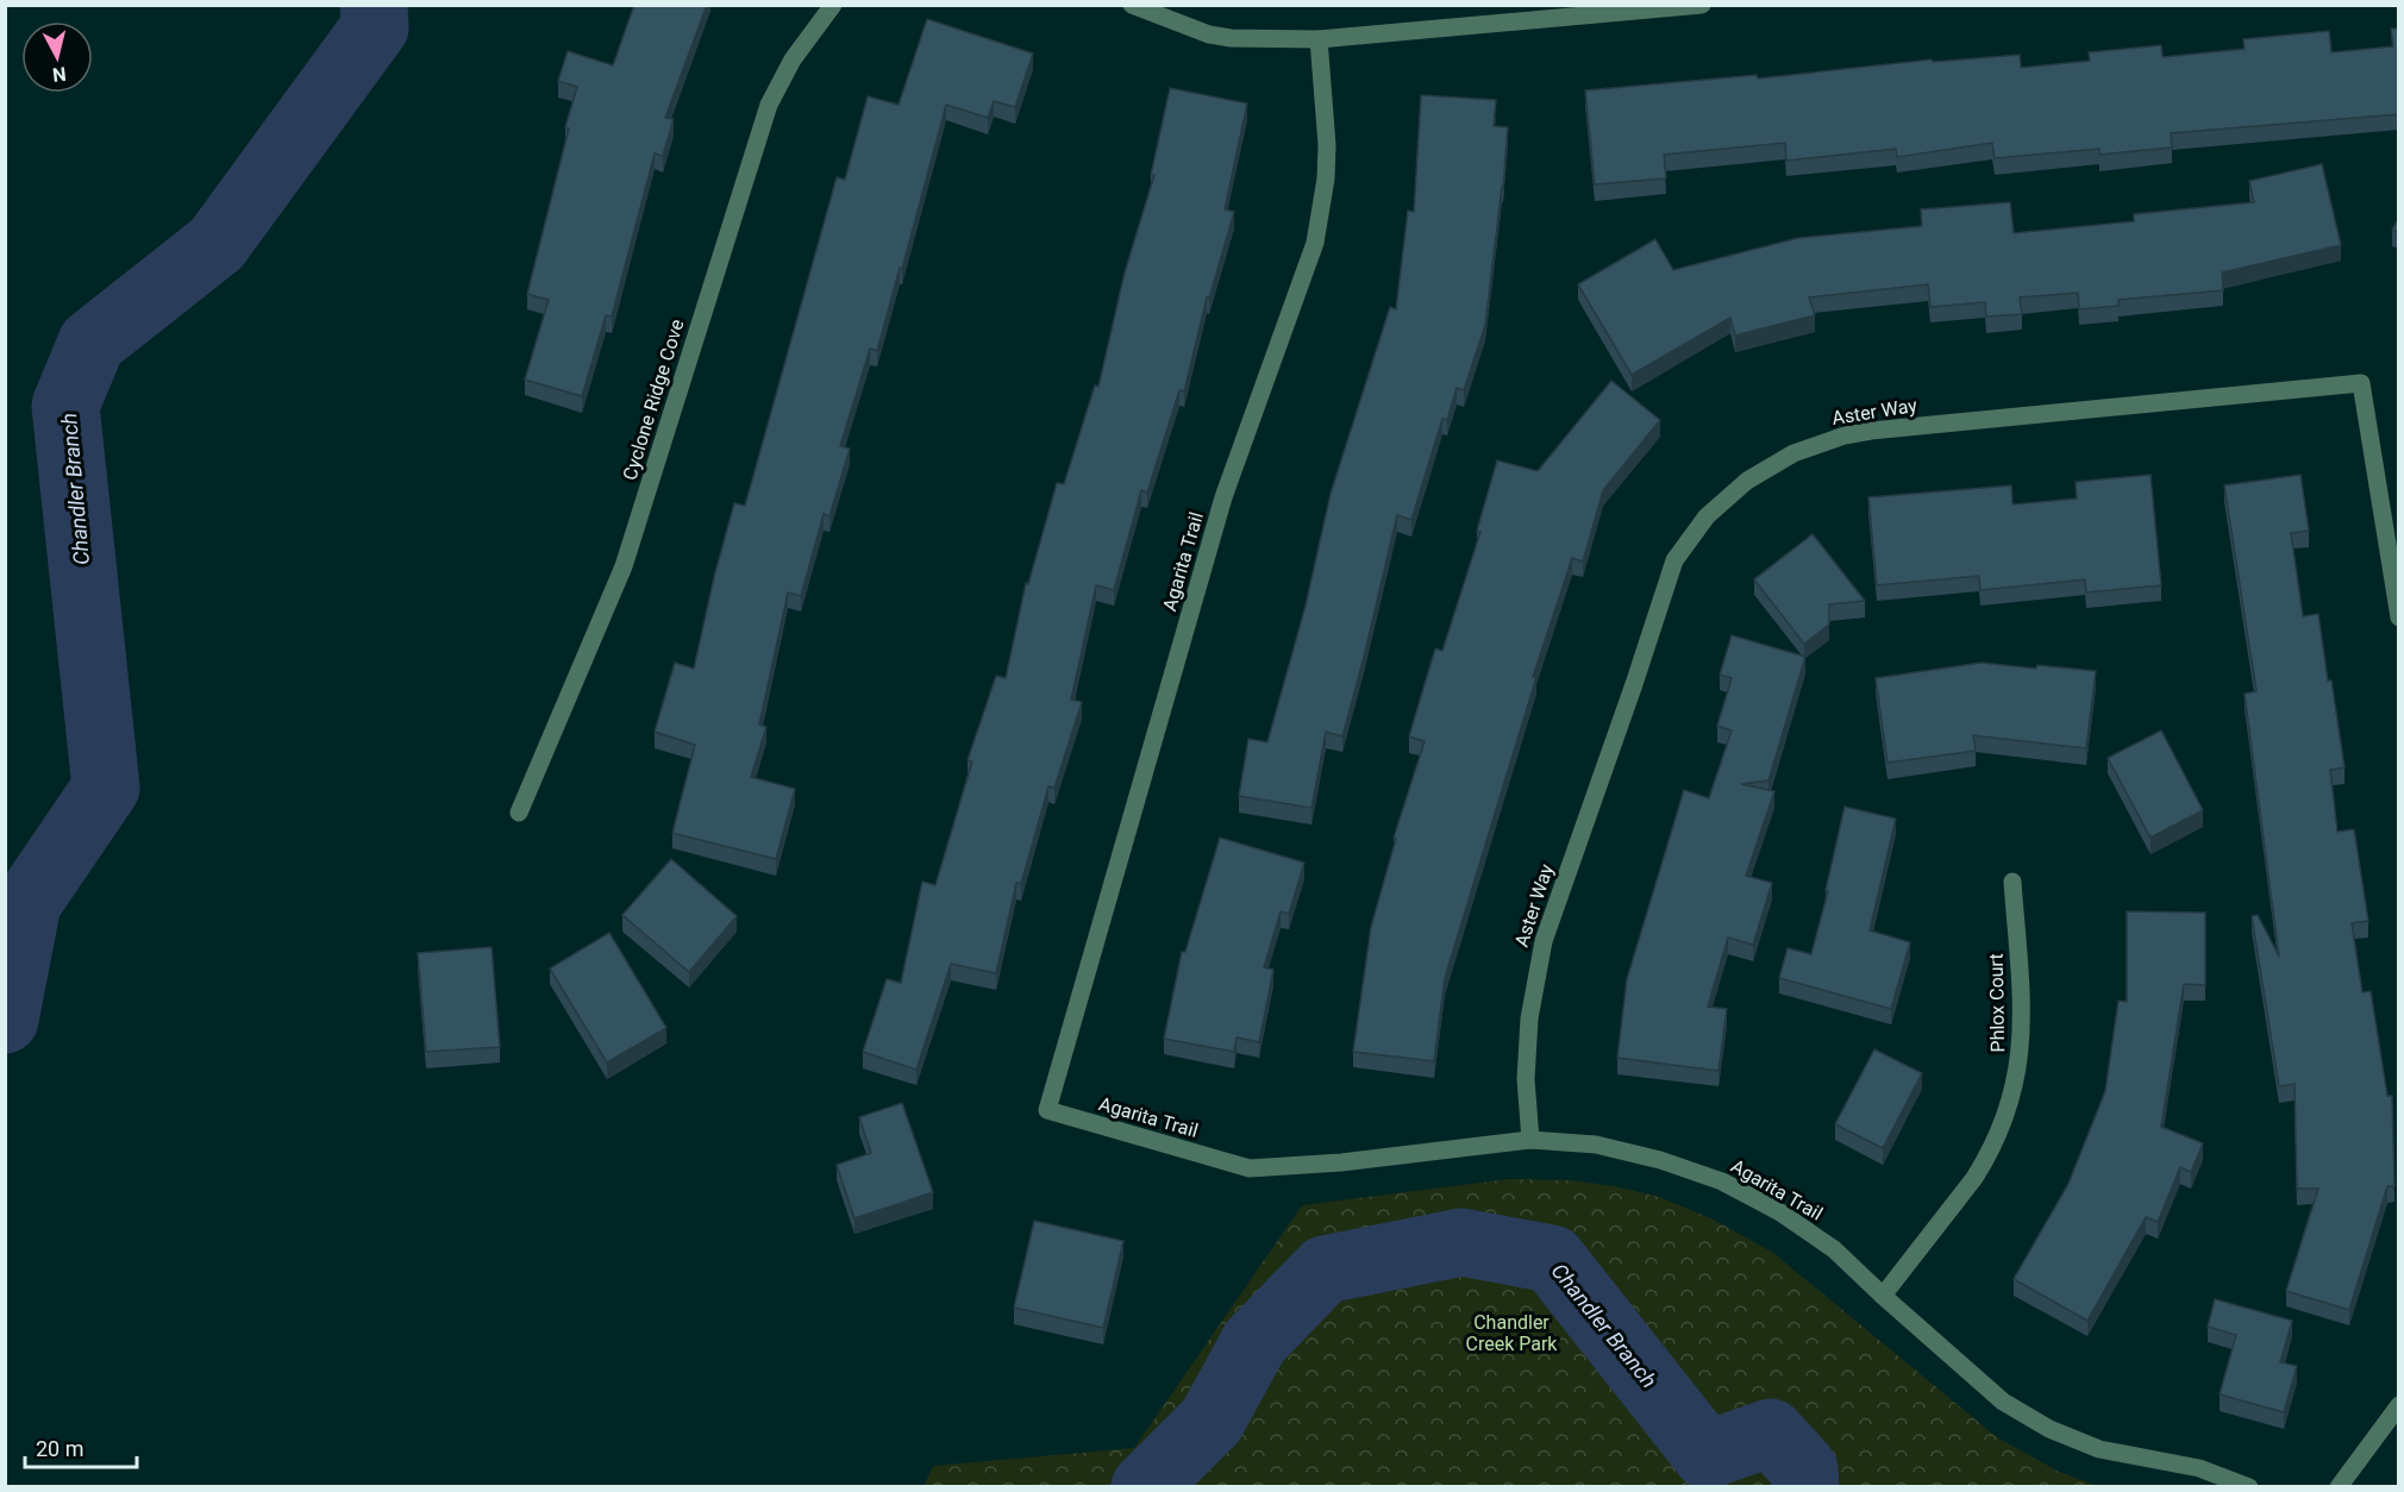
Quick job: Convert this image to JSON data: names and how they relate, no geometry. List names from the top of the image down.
{
  "streets": {
    "street": [
      "Cyclone Ridge Cove",
      "Aster Way",
      "Agarita Trail",
      "Phlox Court"
    ]
  },
  "crossings": [
    ["Aster Way", "Agarita Trail"],
    ["Agarita Trail", "Phlox Court"]
  ],
  "water": ["Chandler Branch"],
  "parks": ["Chandler Creek Park"],
  "scale_bar": "20 m",
  "north": "bottom"
}
